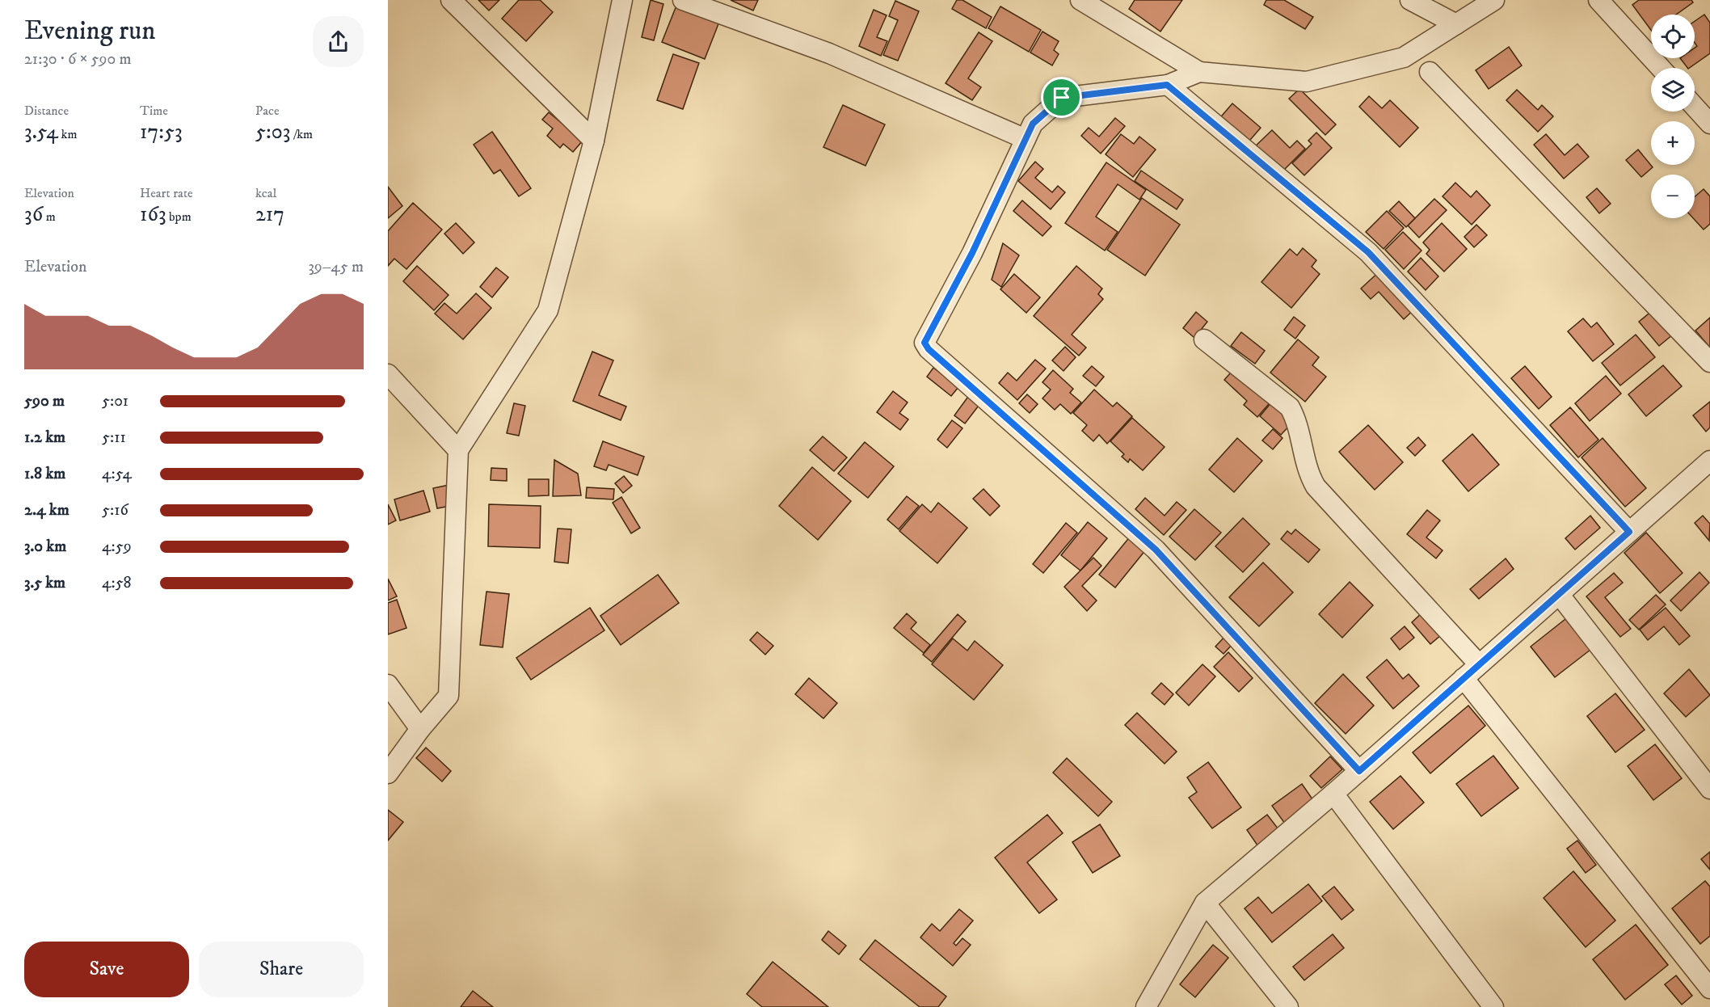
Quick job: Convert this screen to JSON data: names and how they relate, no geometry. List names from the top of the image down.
{
  "page": {
    "heading": ["Evening run", "21:30 · 6 × 590 m"],
    "map_buttons": ["+", "−"],
    "stats": [
      ["Distance", "3.54 km"],
      ["Time", "17:53"],
      ["Pace", "5:03 /km"],
      ["Elevation", "36 m"],
      ["Heart rate", "163 bpm"],
      ["kcal", "217"]
    ],
    "chart": ["Elevation", "39–45 m"],
    "list": [
      {
        "name": "590 m",
        "note": "5:01"
      },
      {
        "name": "1.2 km",
        "note": "5:11"
      },
      {
        "name": "1.8 km",
        "note": "4:54"
      },
      {
        "name": "2.4 km",
        "note": "5:16"
      },
      {
        "name": "3.0 km",
        "note": "4:59"
      },
      {
        "name": "3.5 km",
        "note": "4:58"
      }
    ],
    "buttons": ["Save", "Share"]
  }
}
